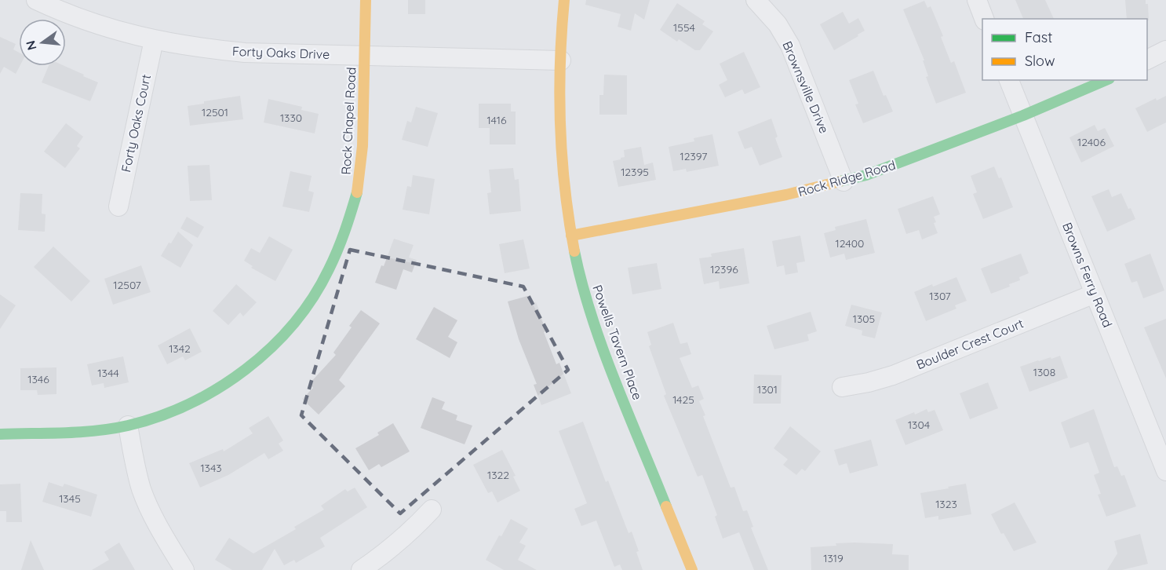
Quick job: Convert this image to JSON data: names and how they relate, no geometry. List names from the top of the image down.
{
  "streets": {
    "street": [
      "Forty Oaks Drive",
      "Brownsville Drive",
      "Rock Chapel Road",
      "Forty Oaks Court",
      "Rock Ridge Road",
      "Browns Ferry Road",
      "Powells Tavern Place",
      "Boulder Crest Court"
    ]
  },
  "crossings": [
    ["Forty Oaks Drive", "Rock Chapel Road"],
    ["Forty Oaks Drive", "Forty Oaks Court"],
    ["Forty Oaks Drive", "Powells Tavern Place"],
    ["Brownsville Drive", "Rock Ridge Road"],
    ["Rock Ridge Road", "Browns Ferry Road"],
    ["Rock Ridge Road", "Powells Tavern Place"],
    ["Browns Ferry Road", "Boulder Crest Court"]
  ],
  "house_numbers": [
    "1554",
    "12501",
    "1330",
    "1416",
    "12406",
    "12397",
    "12395",
    "12400",
    "12396",
    "12507",
    "1307",
    "1305",
    "1342",
    "1308",
    "1344",
    "1346",
    "1301",
    "1425",
    "1304",
    "1343",
    "1322",
    "1345",
    "1323",
    "1319"
  ],
  "legend": ["Fast", "Slow"],
  "north": "left"
}
